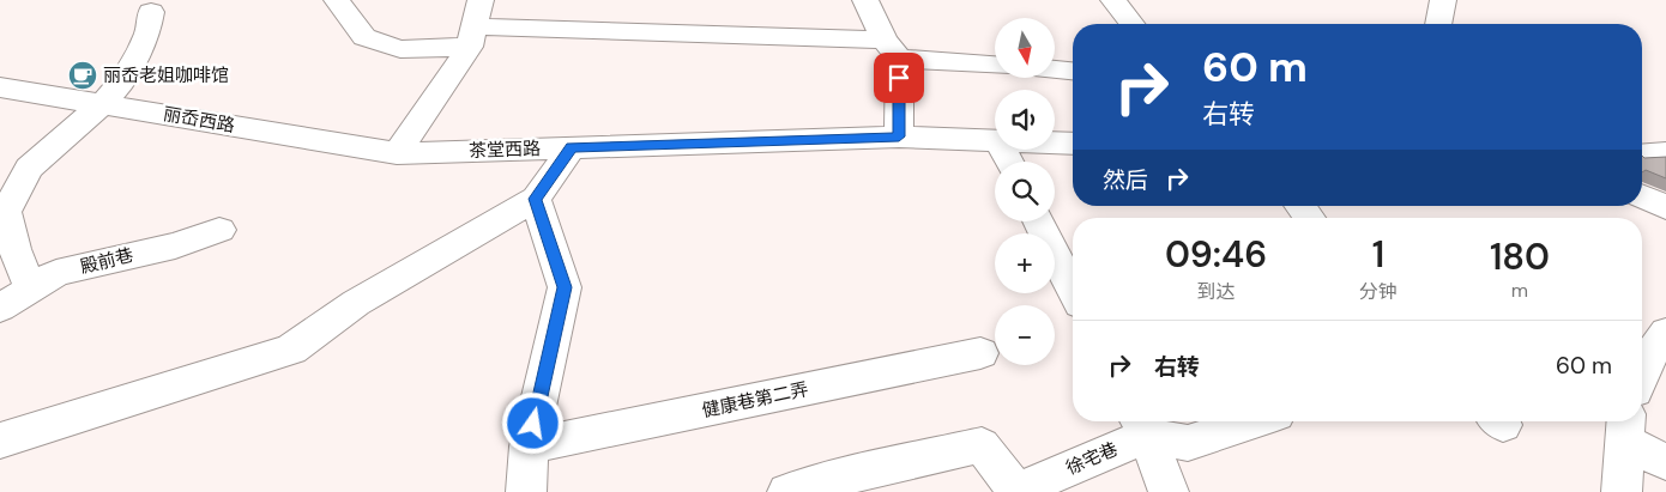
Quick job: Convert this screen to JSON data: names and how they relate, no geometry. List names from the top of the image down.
{
  "streets": {
    "street": [
      "丽岙西路",
      "茶堂西路",
      "殿前巷",
      "健康巷第二弄",
      "徐宅巷"
    ]
  },
  "crossings": [
    ["丽岙西路", "茶堂西路"]
  ],
  "places": {
    "cafe": ["丽岙老姐咖啡馆"]
  },
  "north": "bottom",
  "page": {
    "map_buttons": ["+", "−"],
    "turn": ["60 m", "右转"],
    "then": "然后",
    "eta": [
      "09:46",
      "到达",
      "1",
      "分钟",
      "180",
      "m"
    ],
    "list": [
      {
        "name": "右转",
        "value": "60 m"
      }
    ]
  }
}
